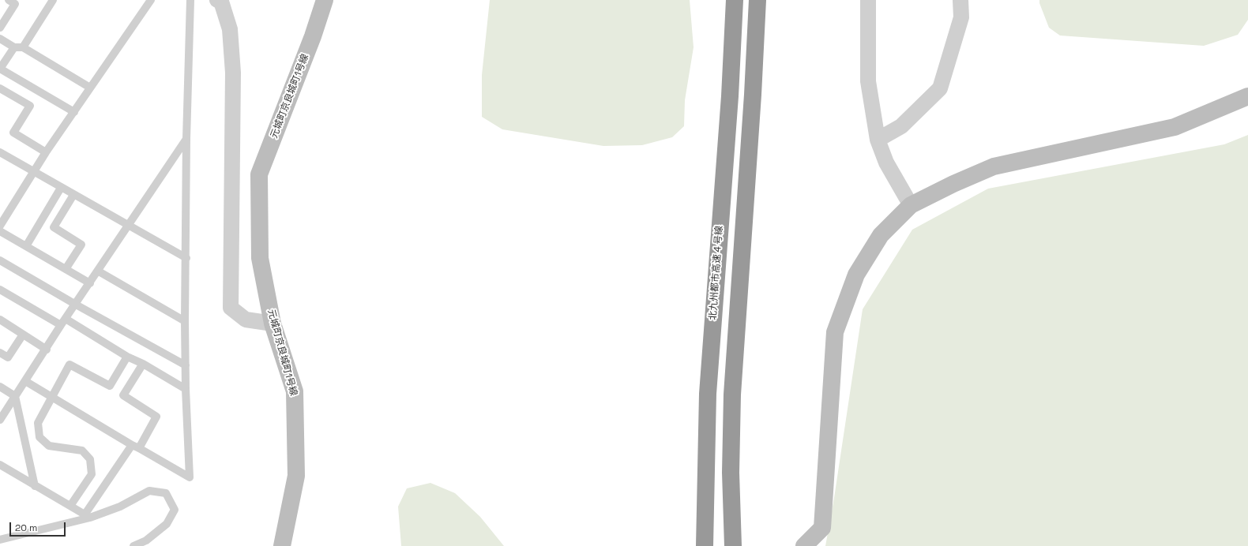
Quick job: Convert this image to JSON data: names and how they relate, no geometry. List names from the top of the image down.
{
  "streets": {
    "highway": ["北九州都市高速４号線"],
    "street": ["元城町京良城町1号線"]
  },
  "scale_bar": "20 m"
}
